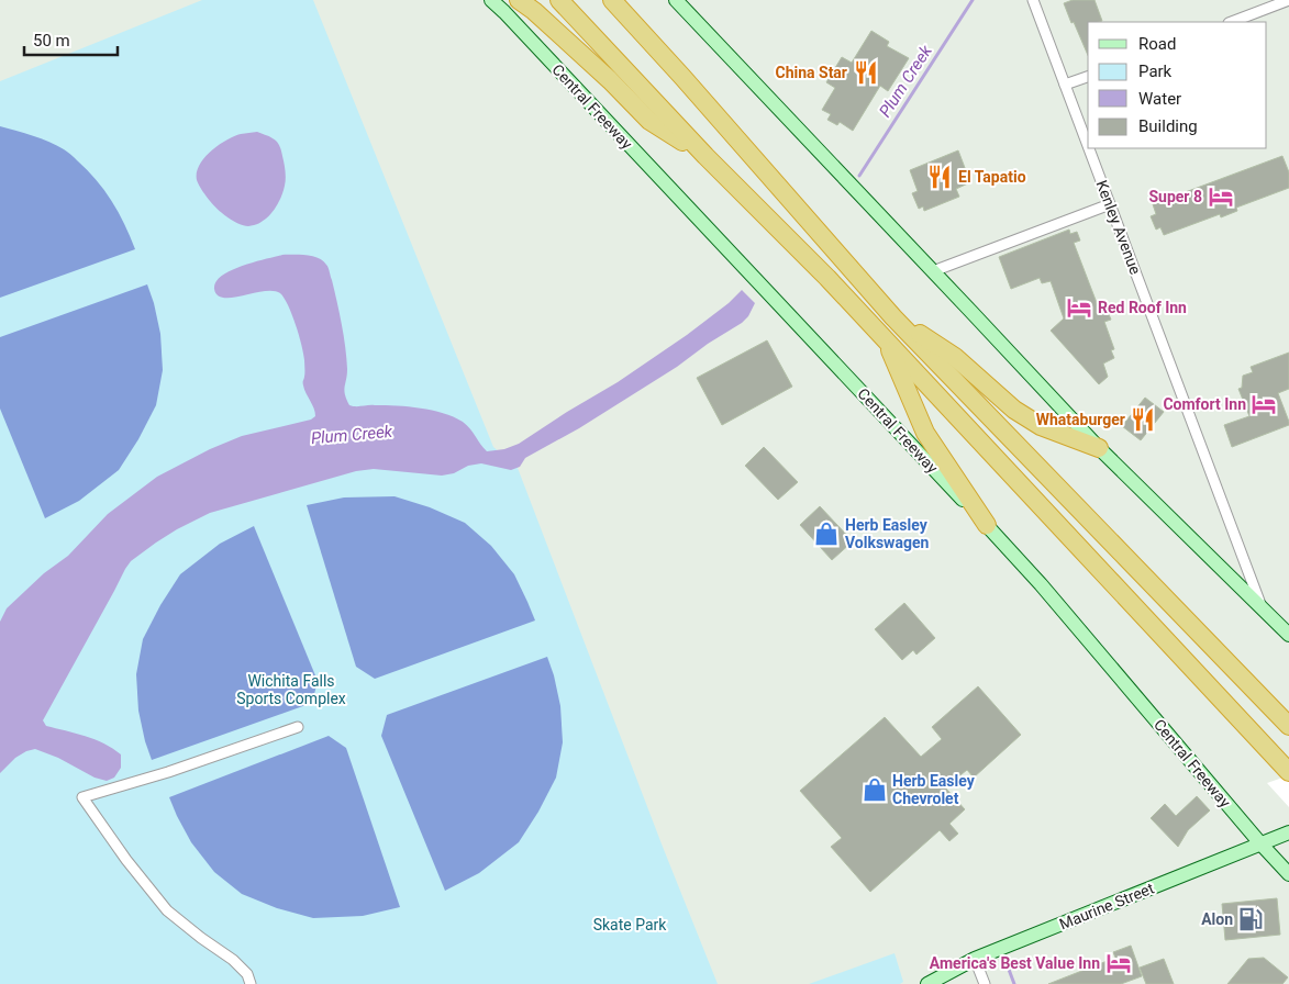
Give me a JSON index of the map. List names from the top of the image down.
{
  "streets": {
    "main road": ["Central Freeway", "Maurine Street"],
    "street": ["Kenley Avenue"]
  },
  "crossings": [
    ["Central Freeway", "Maurine Street"]
  ],
  "water": ["Plum Creek"],
  "parks": ["Wichita Falls Sports Complex", "Skate Park"],
  "places": {
    "restaurant": ["China Star", "El Tapatio", "Whataburger"],
    "hotel": [
      "Super 8",
      "Red Roof Inn",
      "Comfort Inn",
      "America's Best Value Inn"
    ],
    "shop": ["Herb Easley Volkswagen", "Herb Easley Chevrolet"],
    "fuel station": ["Alon"]
  },
  "legend": [
    "Road",
    "Park",
    "Water",
    "Building"
  ],
  "scale_bar": "50 m"
}
